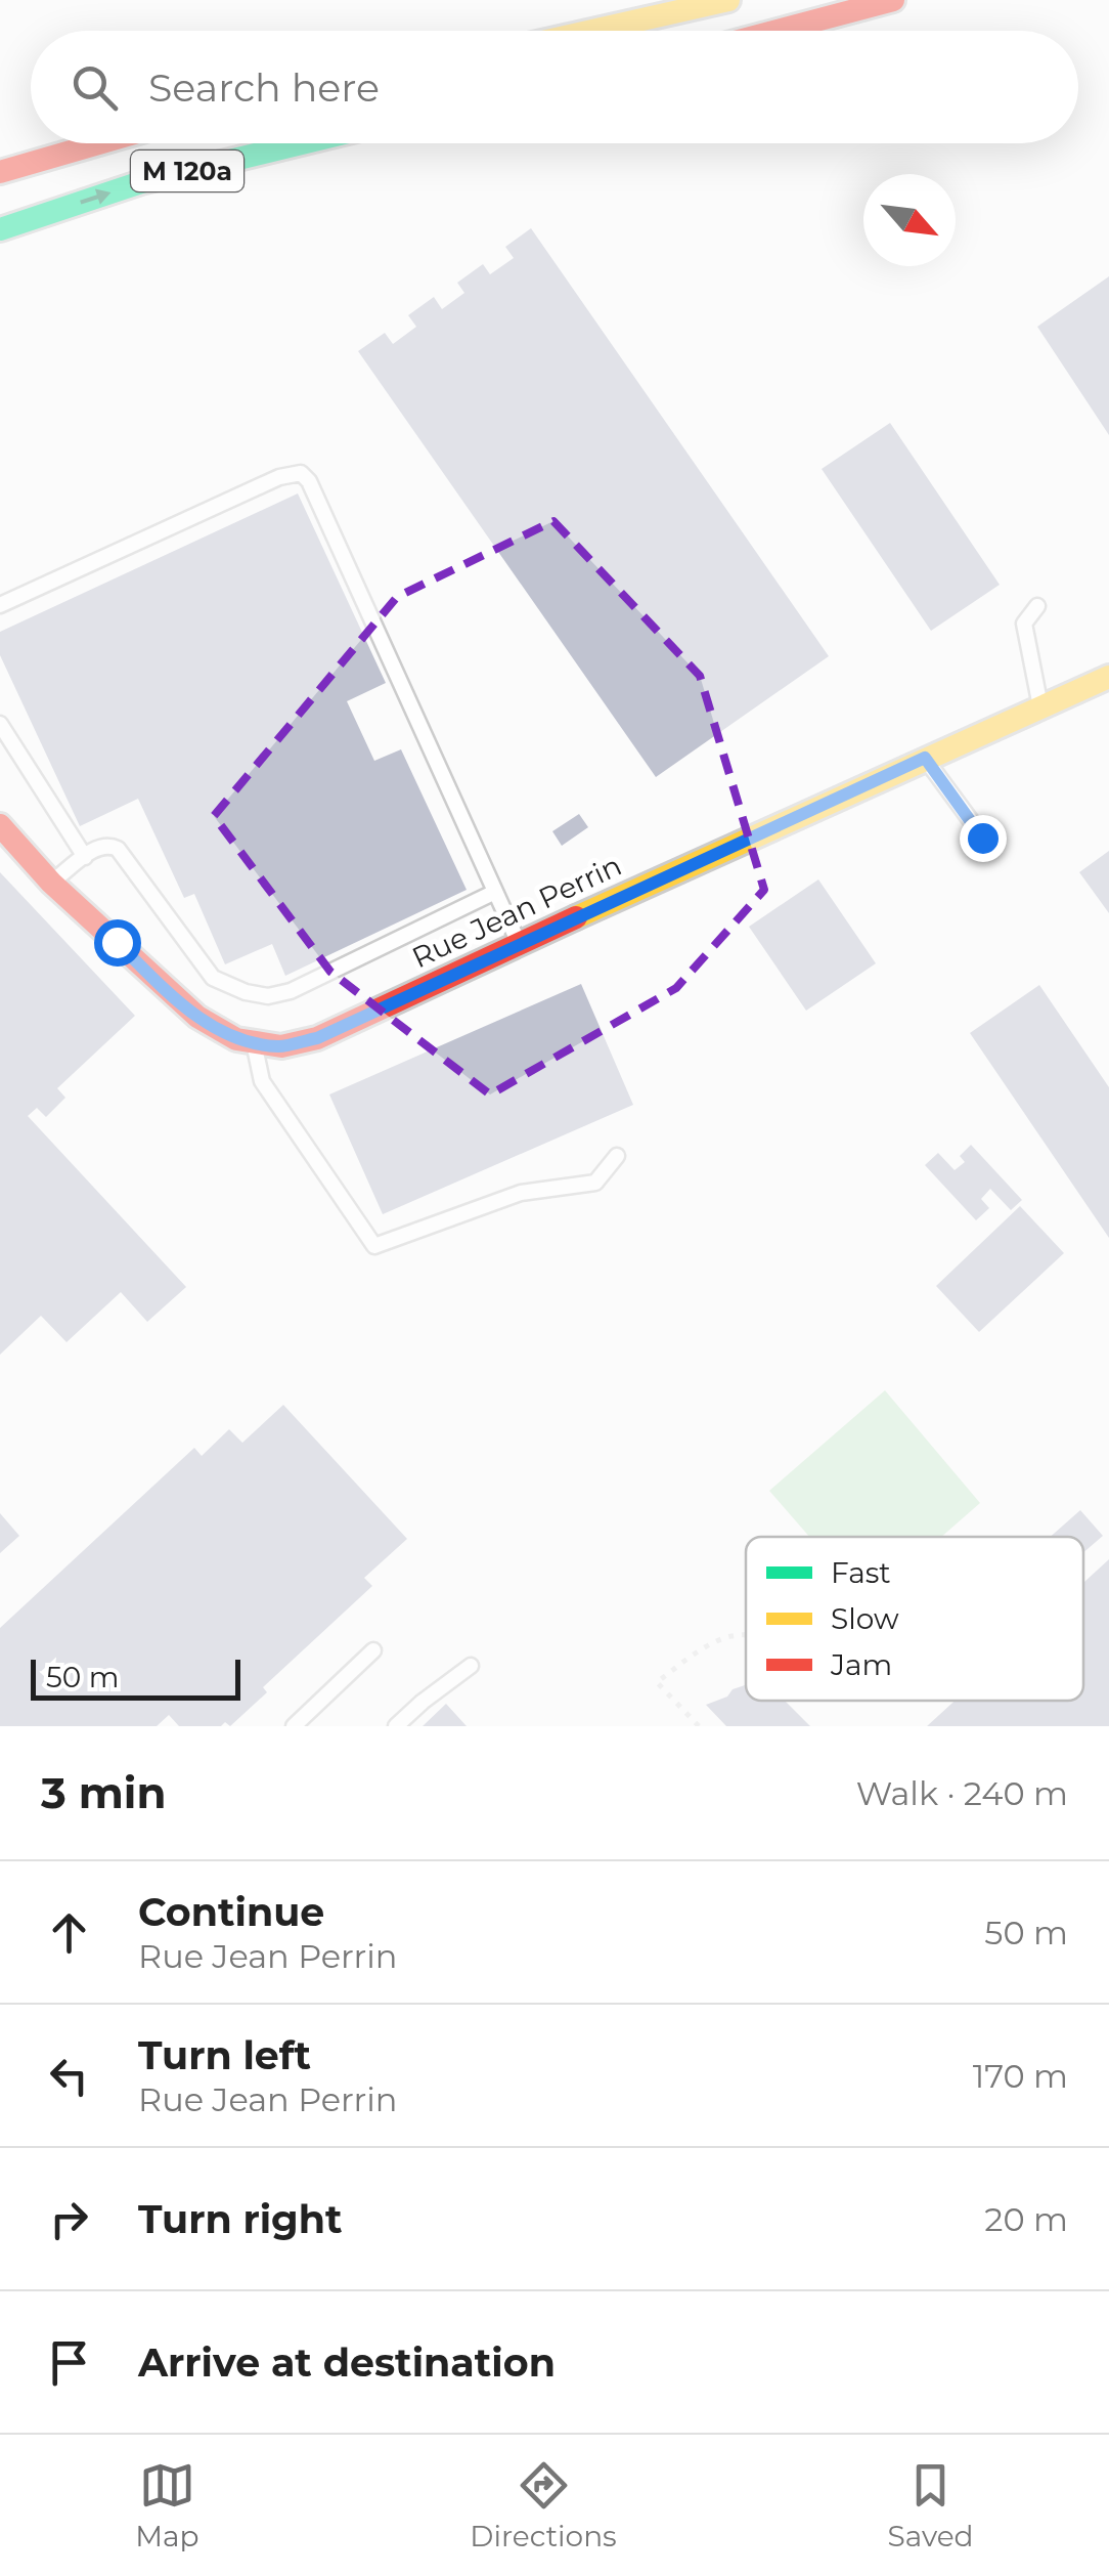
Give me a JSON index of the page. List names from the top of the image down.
{
  "streets": {
    "street": ["M 120a", "Rue Jean Perrin"]
  },
  "legend": ["Fast", "Slow", "Jam"],
  "scale_bar": "50 m",
  "north": "bottom right",
  "page": {
    "search": "Search here",
    "scale": "50 m",
    "heading": ["3 min", "Walk · 240 m"],
    "list": [
      ["Continue", "Rue Jean Perrin", "50 m"],
      ["Turn left", "Rue Jean Perrin", "170 m"],
      ["Turn right", "20 m"],
      "Arrive at destination"
    ],
    "nav": ["Map", "Directions", "Saved"]
  }
}
